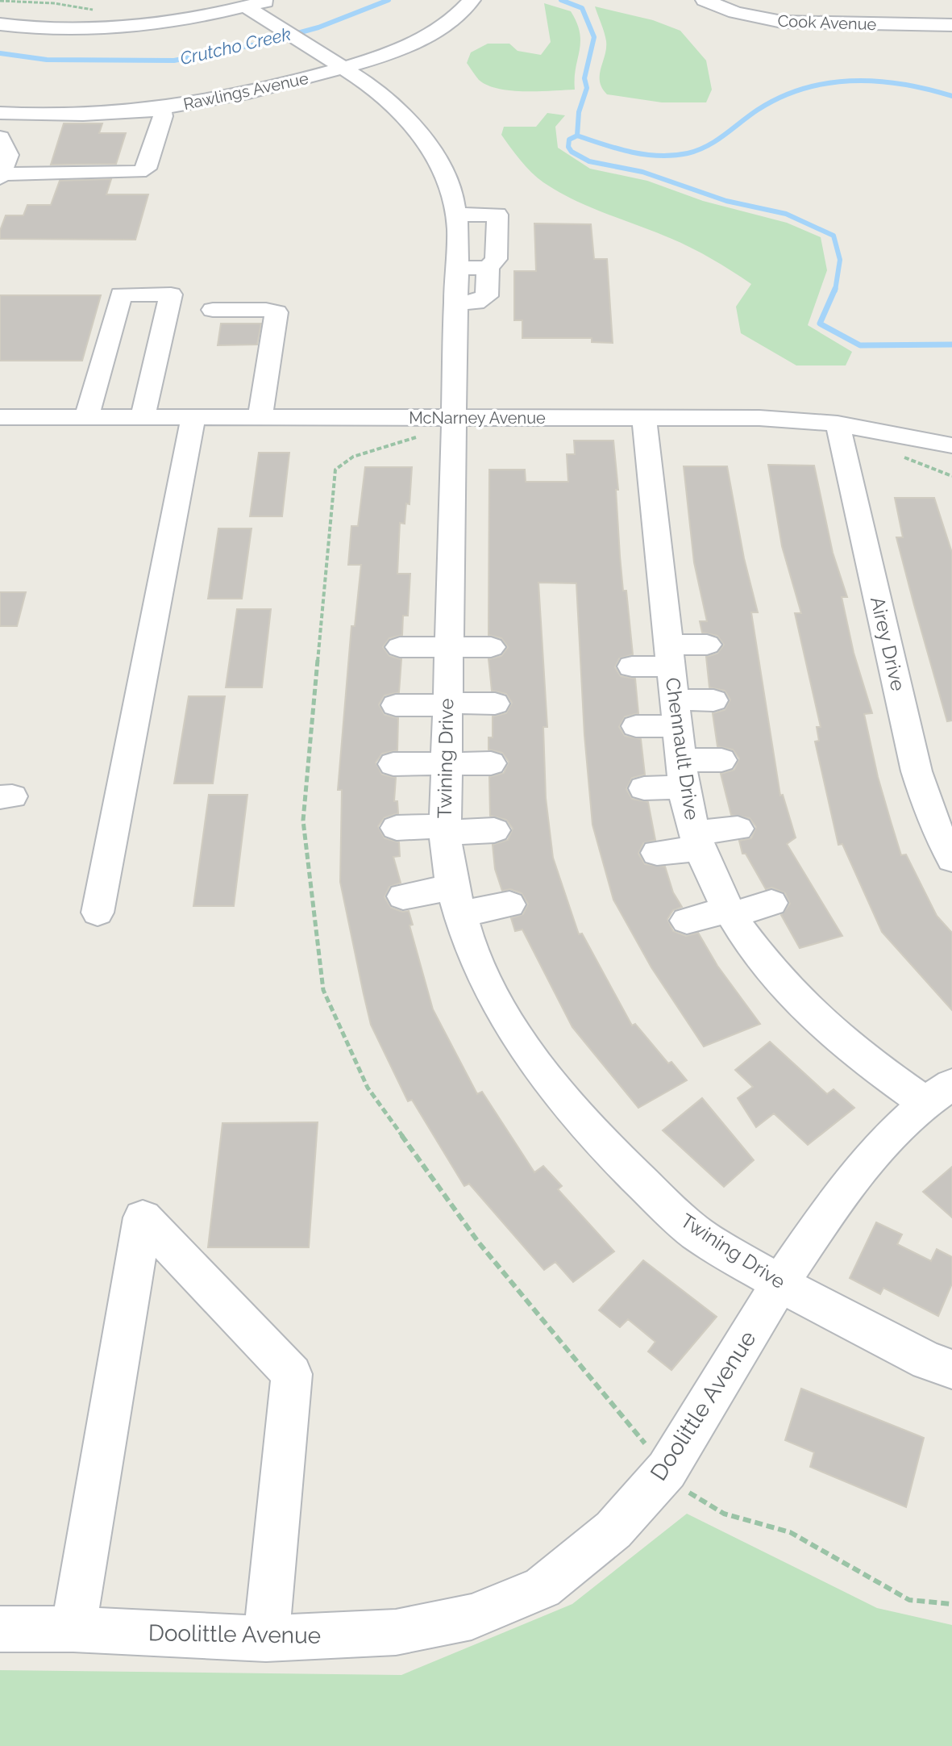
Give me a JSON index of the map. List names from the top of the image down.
{
  "streets": {
    "street": [
      "Cook Avenue",
      "Rawlings Avenue",
      "McNarney Avenue",
      "Airey Drive",
      "Chennault Drive",
      "Twining Drive",
      "Doolittle Avenue"
    ]
  },
  "crossings": [
    ["Rawlings Avenue", "Twining Drive"],
    ["McNarney Avenue", "Airey Drive"],
    ["McNarney Avenue", "Chennault Drive"],
    ["McNarney Avenue", "Twining Drive"],
    ["Chennault Drive", "Doolittle Avenue"],
    ["Twining Drive", "Doolittle Avenue"]
  ],
  "water": ["Crutcho Creek"]
}
